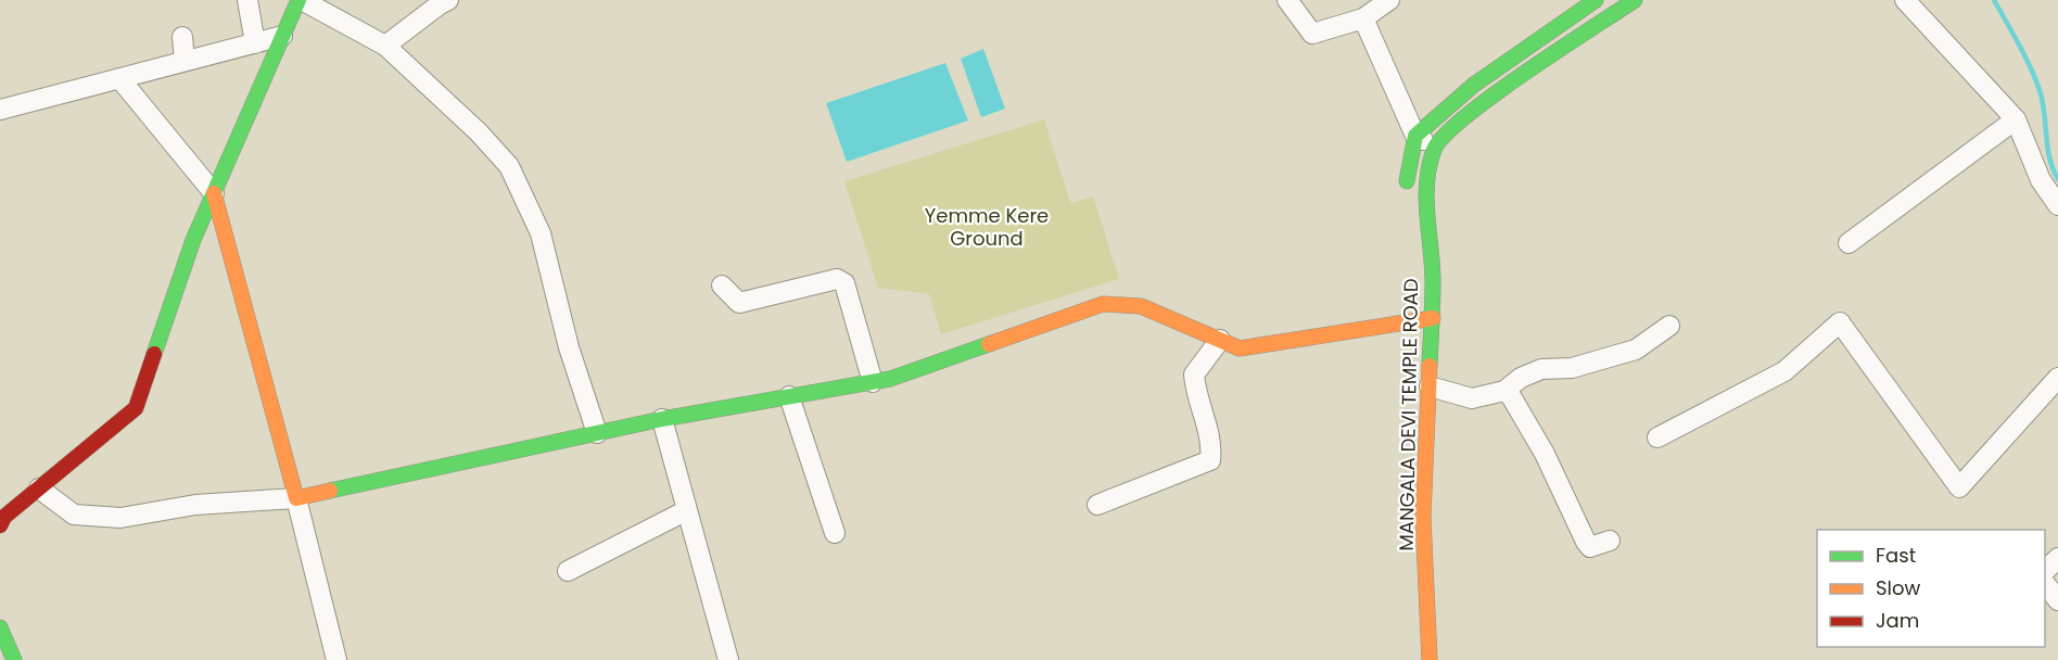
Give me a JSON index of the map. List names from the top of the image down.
{
  "streets": {
    "street": ["MANGALA DEVI TEMPLE ROAD"]
  },
  "parks": ["Yemme Kere Ground"],
  "legend": ["Fast", "Slow", "Jam"]
}
